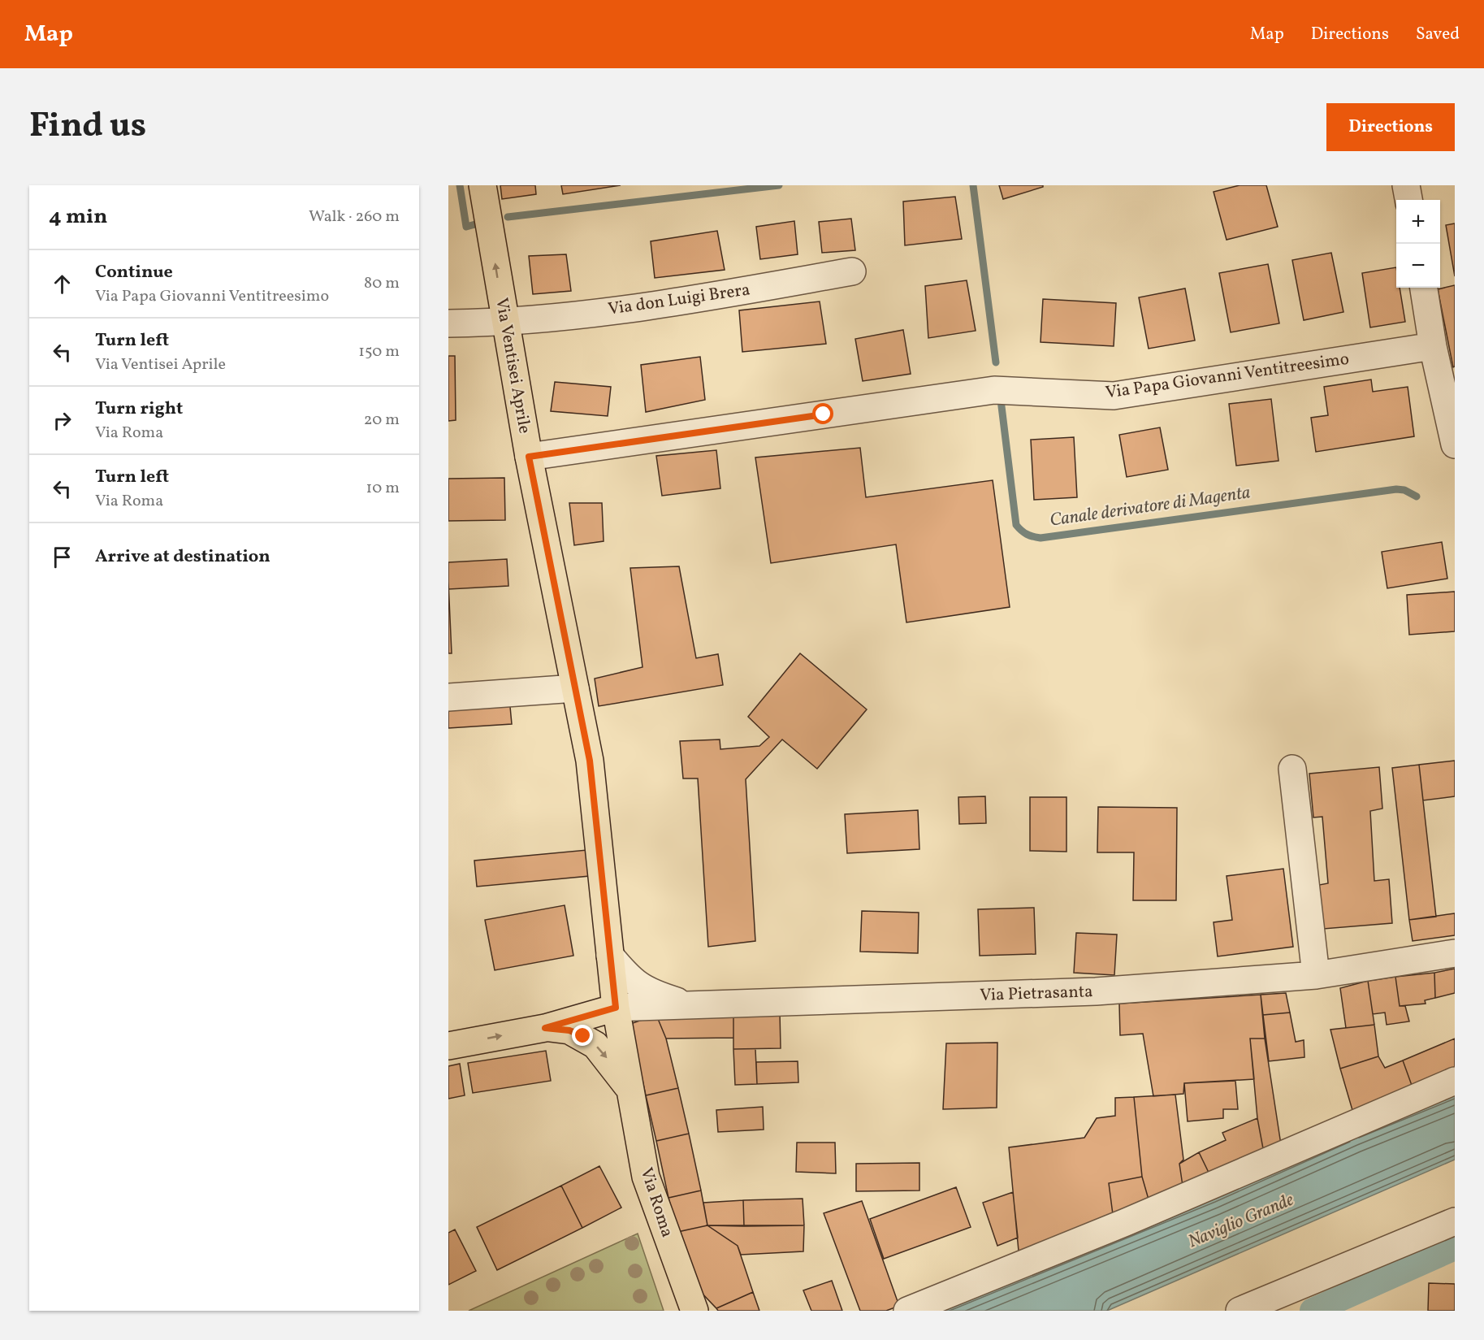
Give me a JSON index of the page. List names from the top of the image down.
{
  "streets": {
    "main road": ["Via Ventisei Aprile", "Via Roma"],
    "street": ["Via don Luigi Brera", "Via Papa Giovanni Ventitreesimo", "Via Pietrasanta"]
  },
  "crossings": [
    ["Via don Luigi Brera", "Via Ventisei Aprile"],
    ["Via Ventisei Aprile", "Via Papa Giovanni Ventitreesimo"],
    ["Via Ventisei Aprile", "Via Pietrasanta"],
    ["Via Ventisei Aprile", "Via Roma"],
    ["Via Pietrasanta", "Via Roma"]
  ],
  "water": ["Canale derivatore di Magenta", "Naviglio Grande"],
  "page": {
    "header": "Map",
    "nav": ["Map", "Directions", "Saved"],
    "title": "Find us",
    "buttons": "Directions",
    "heading": ["4 min", "Walk · 260 m"],
    "map_buttons": ["+", "−"],
    "list": [
      ["Continue", "Via Papa Giovanni Ventitreesimo", "80 m"],
      ["Turn left", "Via Ventisei Aprile", "150 m"],
      ["Turn right", "Via Roma", "20 m"],
      ["Turn left", "Via Roma", "10 m"],
      "Arrive at destination"
    ]
  }
}
